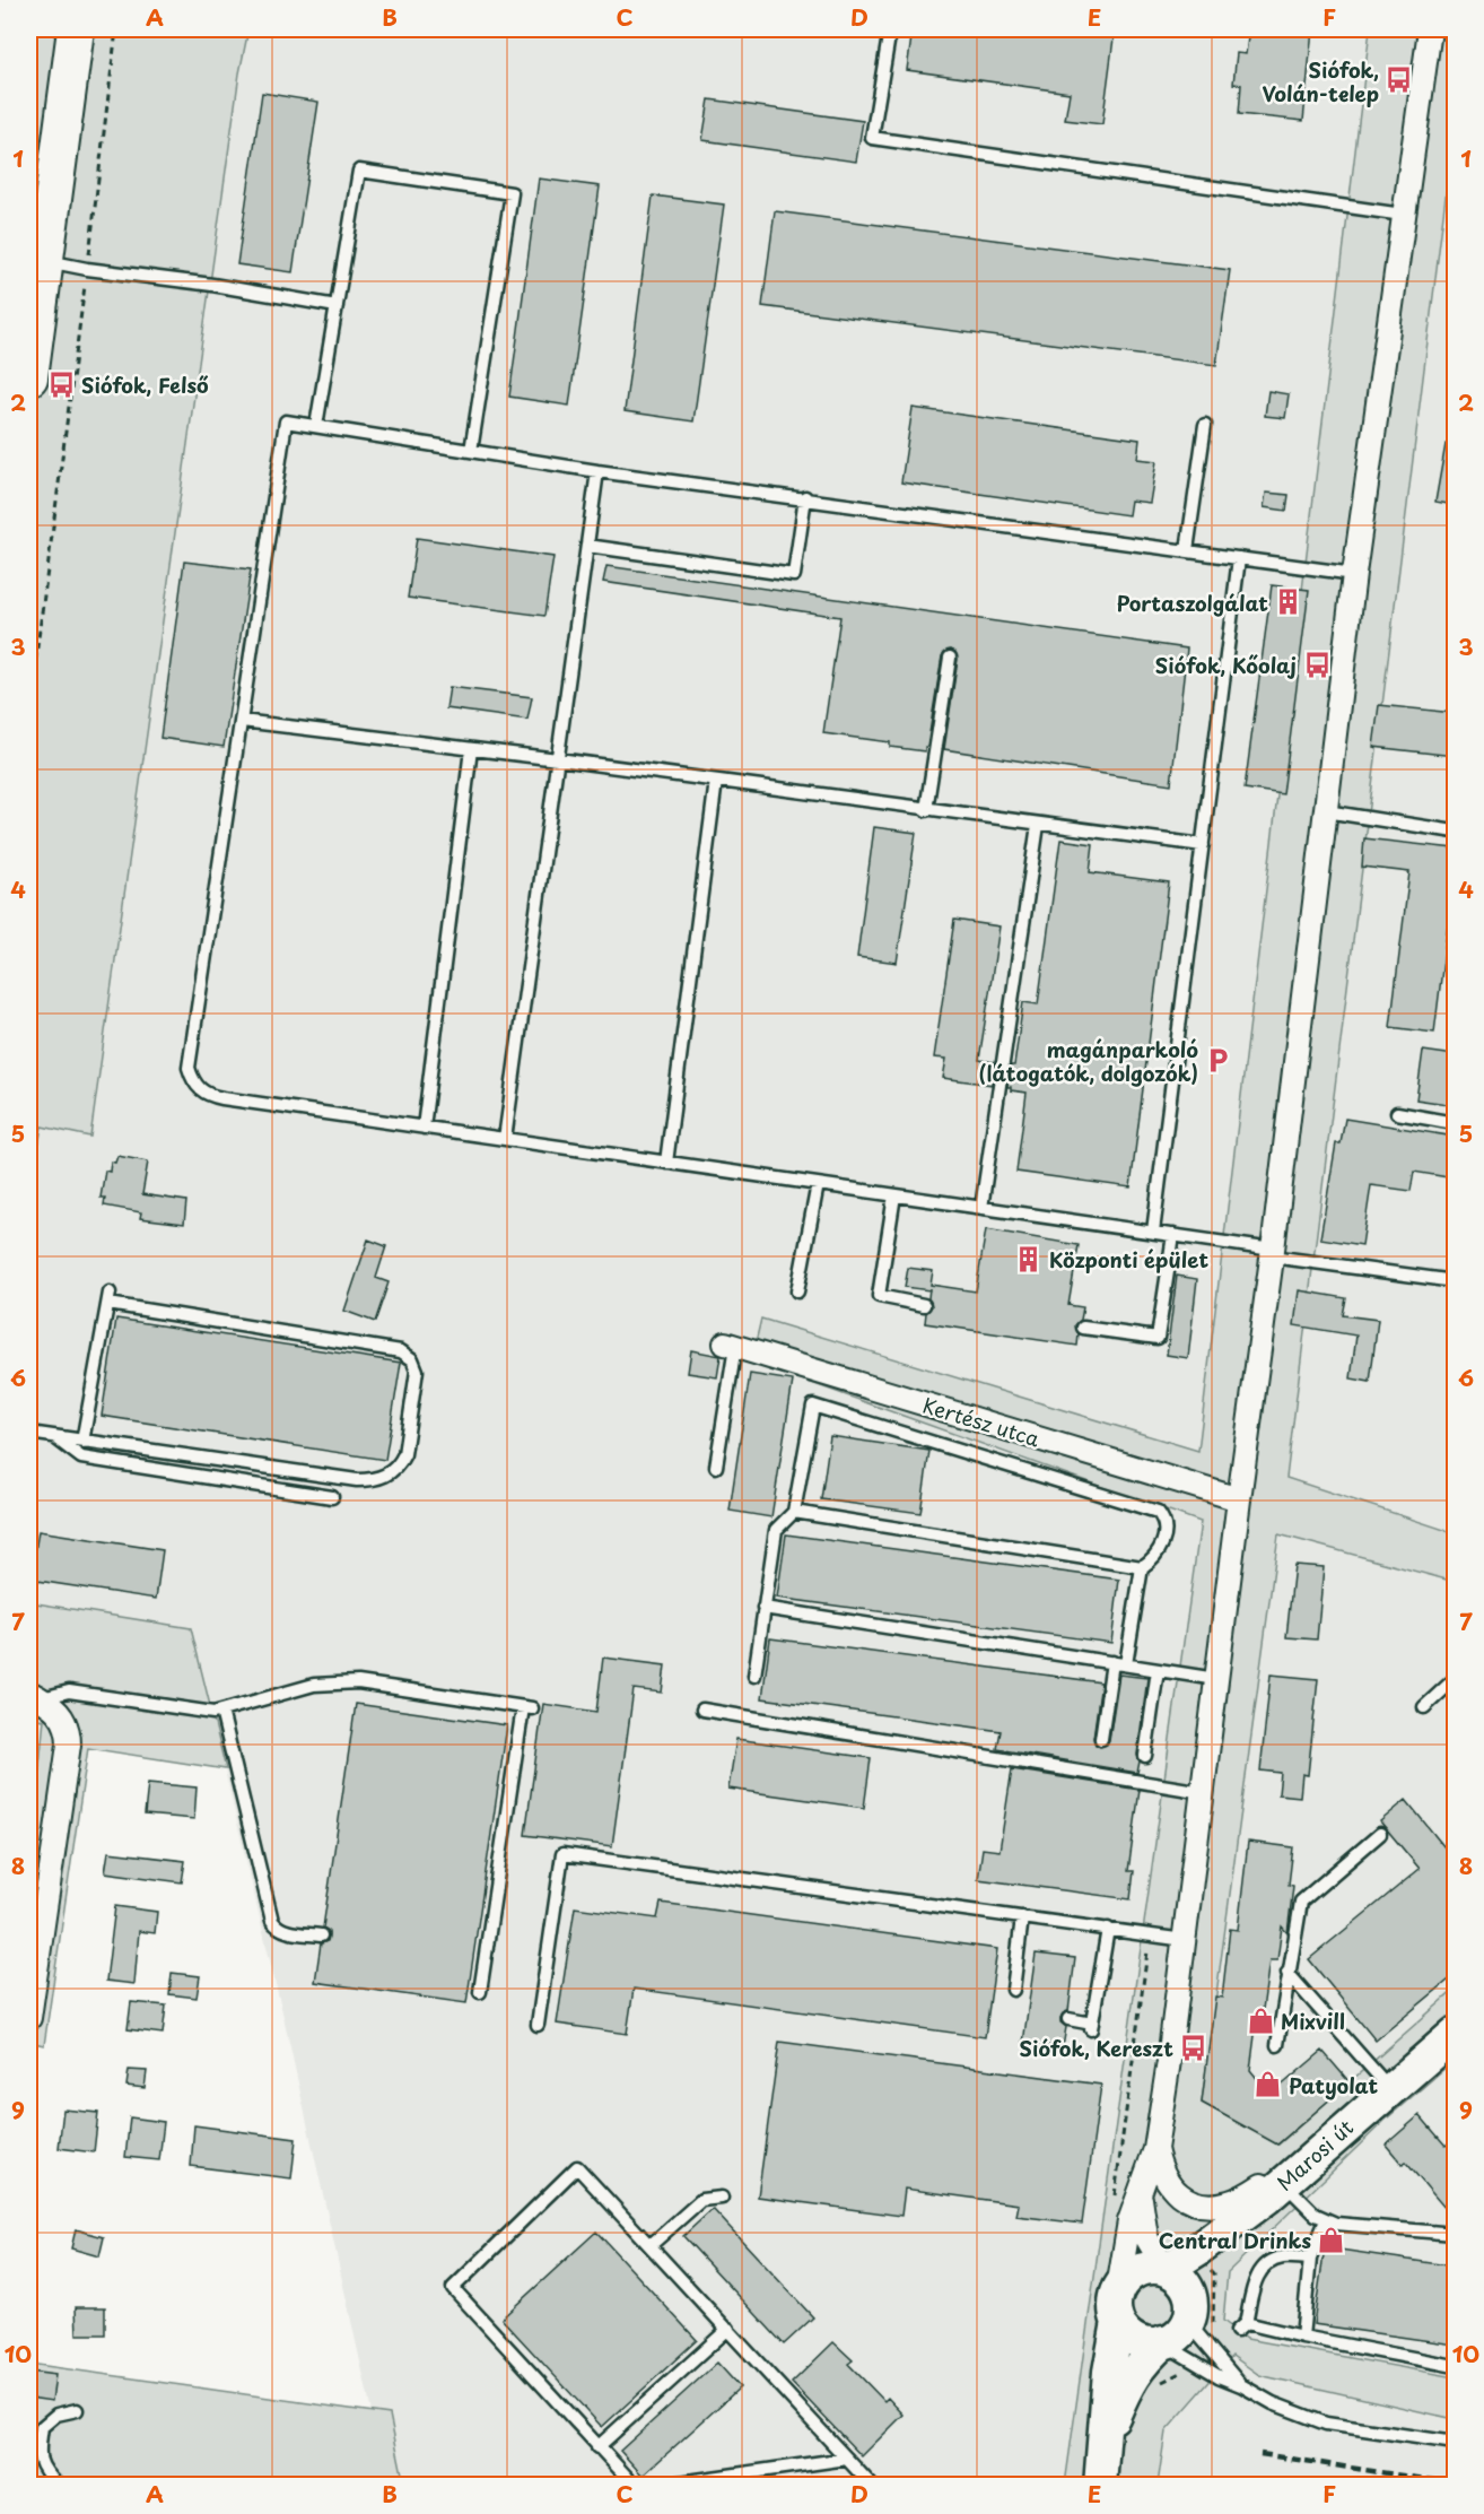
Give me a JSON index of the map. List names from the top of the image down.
{
  "streets": {
    "street": ["Kertész utca", "Marosi út"]
  },
  "places": {
    "bus stop": [
      "Siófok, Volán-telep",
      "Siófok, Felső",
      "Siófok, Kőolaj",
      "Siófok, Kereszt"
    ],
    "building": ["Portaszolgálat", "Központi épület"],
    "parking": ["magánparkoló (látogatók, dolgozók)"],
    "shop": ["Mixvill", "Patyolat", "Central Drinks"]
  },
  "grid": {
    "columns": [
      "A",
      "B",
      "C",
      "D",
      "E",
      "F"
    ],
    "rows": [
      "1",
      "2",
      "3",
      "4",
      "5",
      "6",
      "7",
      "8",
      "9",
      "10"
    ]
  }
}
